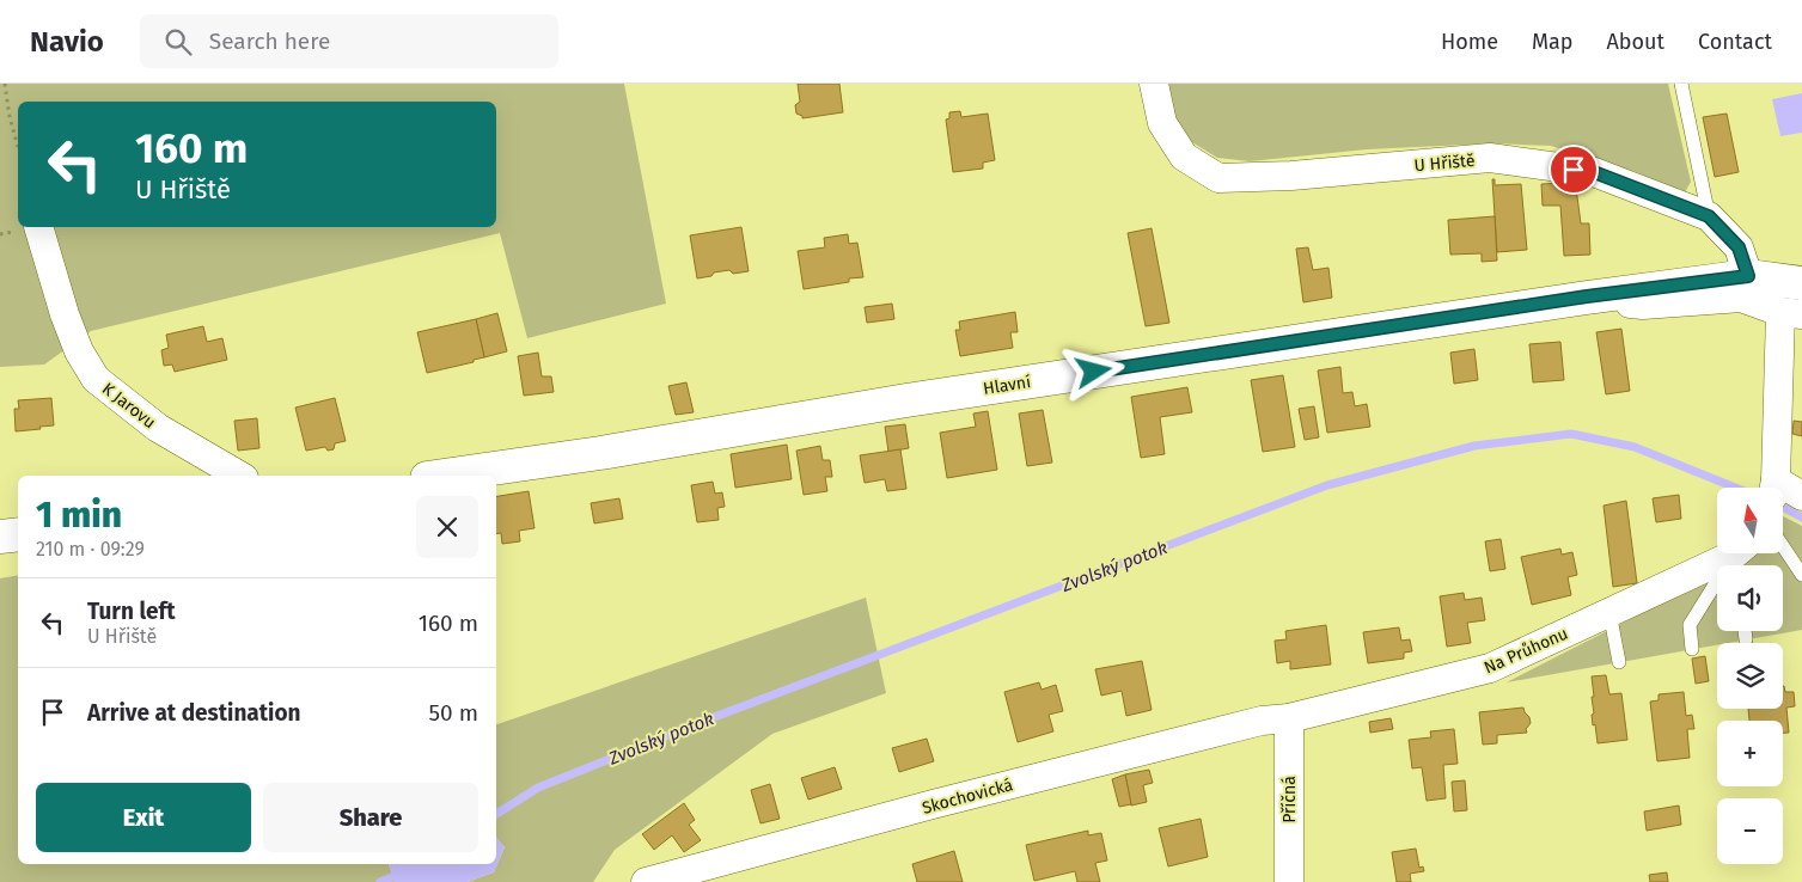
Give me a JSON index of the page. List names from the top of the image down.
{
  "streets": {
    "street": [
      "U Hřiště",
      "Hlavní",
      "K Jarovu",
      "Na Průhonu",
      "Skochovická",
      "Příčná"
    ]
  },
  "crossings": [
    ["U Hřiště", "Hlavní"],
    ["Na Průhonu", "Skochovická"],
    ["Na Průhonu", "Příčná"],
    ["Skochovická", "Příčná"]
  ],
  "water": ["Zvolský potok"],
  "north": "top",
  "page": {
    "header": "Navio",
    "search": "Search here",
    "nav": [
      "Home",
      "Map",
      "About",
      "Contact"
    ],
    "turn": ["160 m", "U Hřiště"],
    "heading": ["1 min", "210 m · 09:29"],
    "map_buttons": ["+", "−"],
    "list": [
      {
        "name": "Turn left",
        "note": "U Hřiště",
        "value": "160 m"
      },
      {
        "name": "Arrive at destination",
        "value": "50 m"
      }
    ],
    "buttons": ["Exit", "Share"]
  }
}
